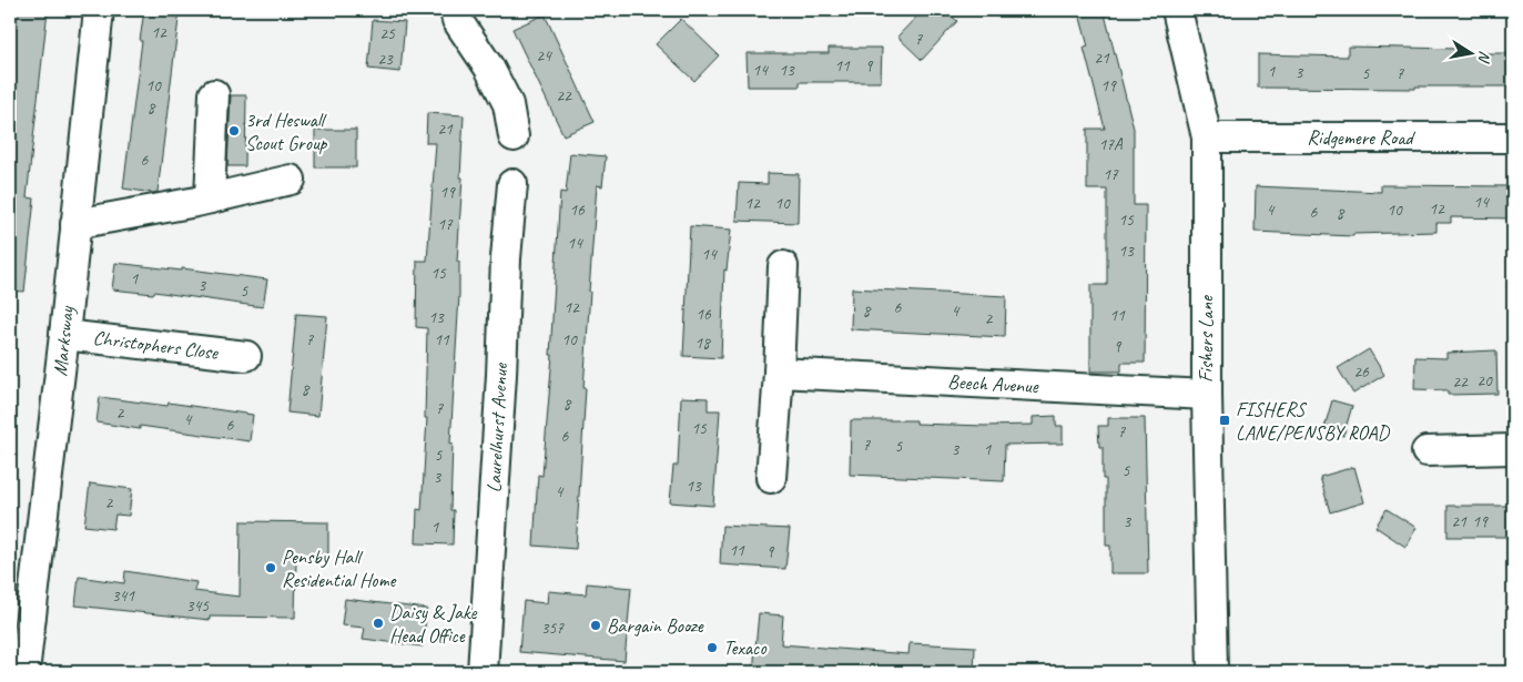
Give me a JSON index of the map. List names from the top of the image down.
{
  "streets": {
    "street": [
      "Ridgemere Road",
      "Fishers Lane",
      "Marksway",
      "Christophers Close",
      "Beech Avenue",
      "Laurelhurst Avenue"
    ]
  },
  "crossings": [
    ["Ridgemere Road", "Fishers Lane"],
    ["Fishers Lane", "Beech Avenue"],
    ["Marksway", "Christophers Close"]
  ],
  "places": {
    "other": [
      "3rd Heswall Scout Group",
      "Pensby Hall Residential Home",
      "Daisy & Jake Head Office",
      "Bargain Booze",
      "Texaco"
    ],
    "transit": ["FISHERS LANE/PENSBY ROAD"]
  },
  "house_numbers": [
    "12",
    "25",
    "7",
    "24",
    "21",
    "23",
    "11",
    "9",
    "14",
    "13",
    "1",
    "3",
    "5",
    "7",
    "10",
    "19",
    "22",
    "8",
    "21",
    "17A",
    "6",
    "17",
    "19",
    "14",
    "12",
    "10",
    "12",
    "16",
    "4",
    "10",
    "6",
    "8",
    "15",
    "17",
    "14",
    "13",
    "14",
    "15",
    "1",
    "3",
    "5",
    "12",
    "6",
    "8",
    "4",
    "16",
    "11",
    "13",
    "2",
    "7",
    "11",
    "10",
    "18",
    "9",
    "26",
    "20",
    "22",
    "8",
    "8",
    "7",
    "2",
    "4",
    "6",
    "15",
    "7",
    "6",
    "7",
    "5",
    "3",
    "1",
    "5",
    "5",
    "3",
    "13",
    "4",
    "2",
    "3",
    "21",
    "19",
    "1",
    "11",
    "9",
    "341",
    "345",
    "357"
  ],
  "north": "right"
}
